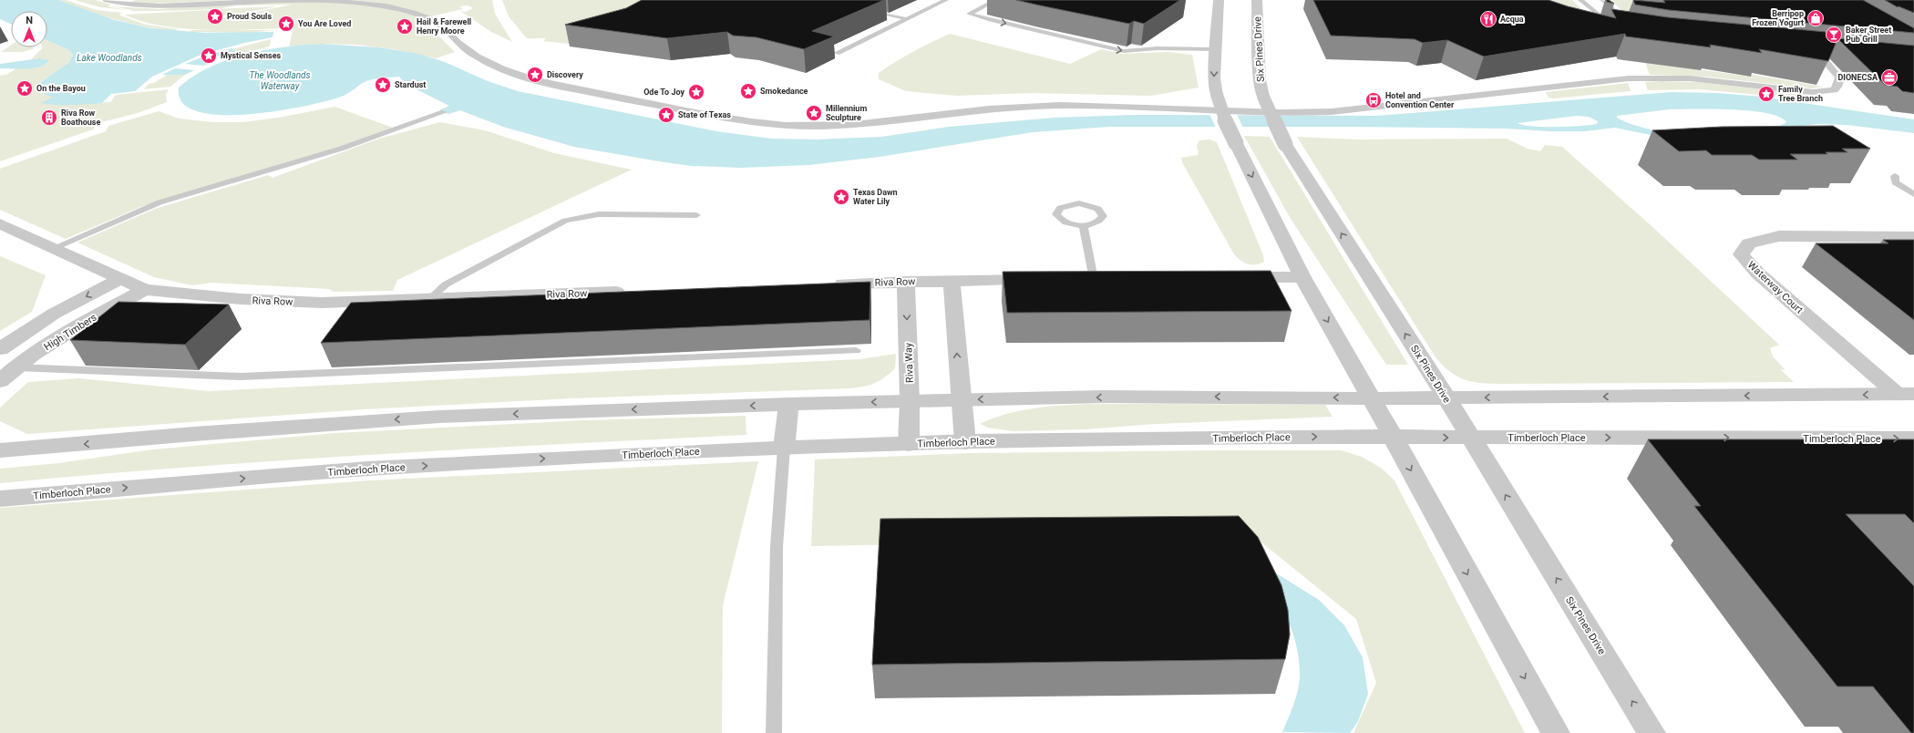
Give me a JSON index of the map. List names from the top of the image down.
{
  "streets": {
    "street": [
      "Six Pines Drive",
      "Riva Row",
      "Waterway Court",
      "High Timbers",
      "Riva Way",
      "Timberloch Place"
    ]
  },
  "crossings": [
    ["Six Pines Drive", "Timberloch Place"],
    ["Riva Row", "High Timbers"],
    ["Riva Row", "Riva Way"],
    ["Riva Way", "Timberloch Place"]
  ],
  "water": ["Lake Woodlands", "The Woodlands Waterway"],
  "places": {
    "place": [
      "Proud Souls",
      "You Are Loved",
      "Hail & Farewell Henry Moore",
      "Mystical Senses",
      "Discovery",
      "Stardust",
      "On the Bayou",
      "Smokedance",
      "Ode To Joy",
      "Family Tree Branch",
      "Millennium Sculpture",
      "State of Texas",
      "Texas Dawn Water Lily"
    ],
    "shop": ["Berripop Frozen Yogurt"],
    "restaurant": ["Acqua"],
    "bar": ["Baker Street Pub Grill"],
    "office": ["DIONECSA"],
    "bus stop": ["Hotel and Convention Center"],
    "building": ["Riva Row Boathouse"]
  },
  "north": "top"
}
